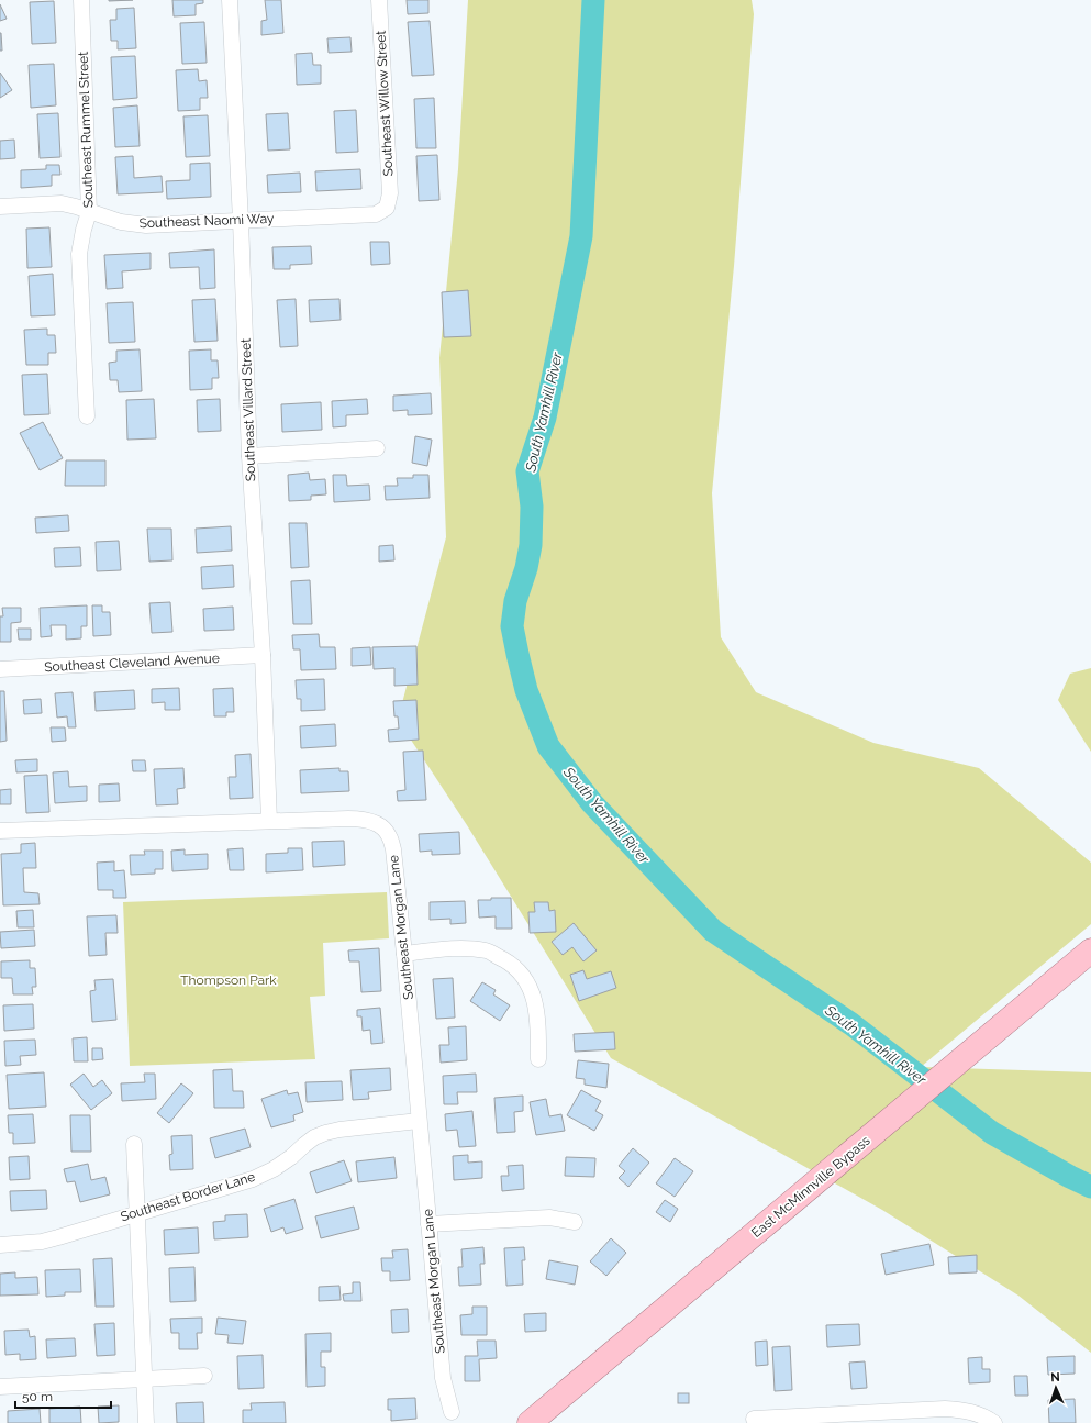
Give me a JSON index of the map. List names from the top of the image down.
{
  "streets": {
    "highway": ["East McMinnville Bypass"],
    "street": [
      "Southeast Willow Street",
      "Southeast Rummel Street",
      "Southeast Naomi Way",
      "Southeast Villard Street",
      "Southeast Cleveland Avenue",
      "Southeast Morgan Lane",
      "Southeast Border Lane"
    ]
  },
  "crossings": [
    ["Southeast Willow Street", "Southeast Naomi Way"],
    ["Southeast Rummel Street", "Southeast Naomi Way"],
    ["Southeast Naomi Way", "Southeast Villard Street"],
    ["Southeast Villard Street", "Southeast Cleveland Avenue"],
    ["Southeast Villard Street", "Southeast Morgan Lane"],
    ["Southeast Morgan Lane", "Southeast Border Lane"]
  ],
  "water": ["South Yamhill River"],
  "parks": ["Thompson Park"],
  "scale_bar": "50 m",
  "north": "top"
}
